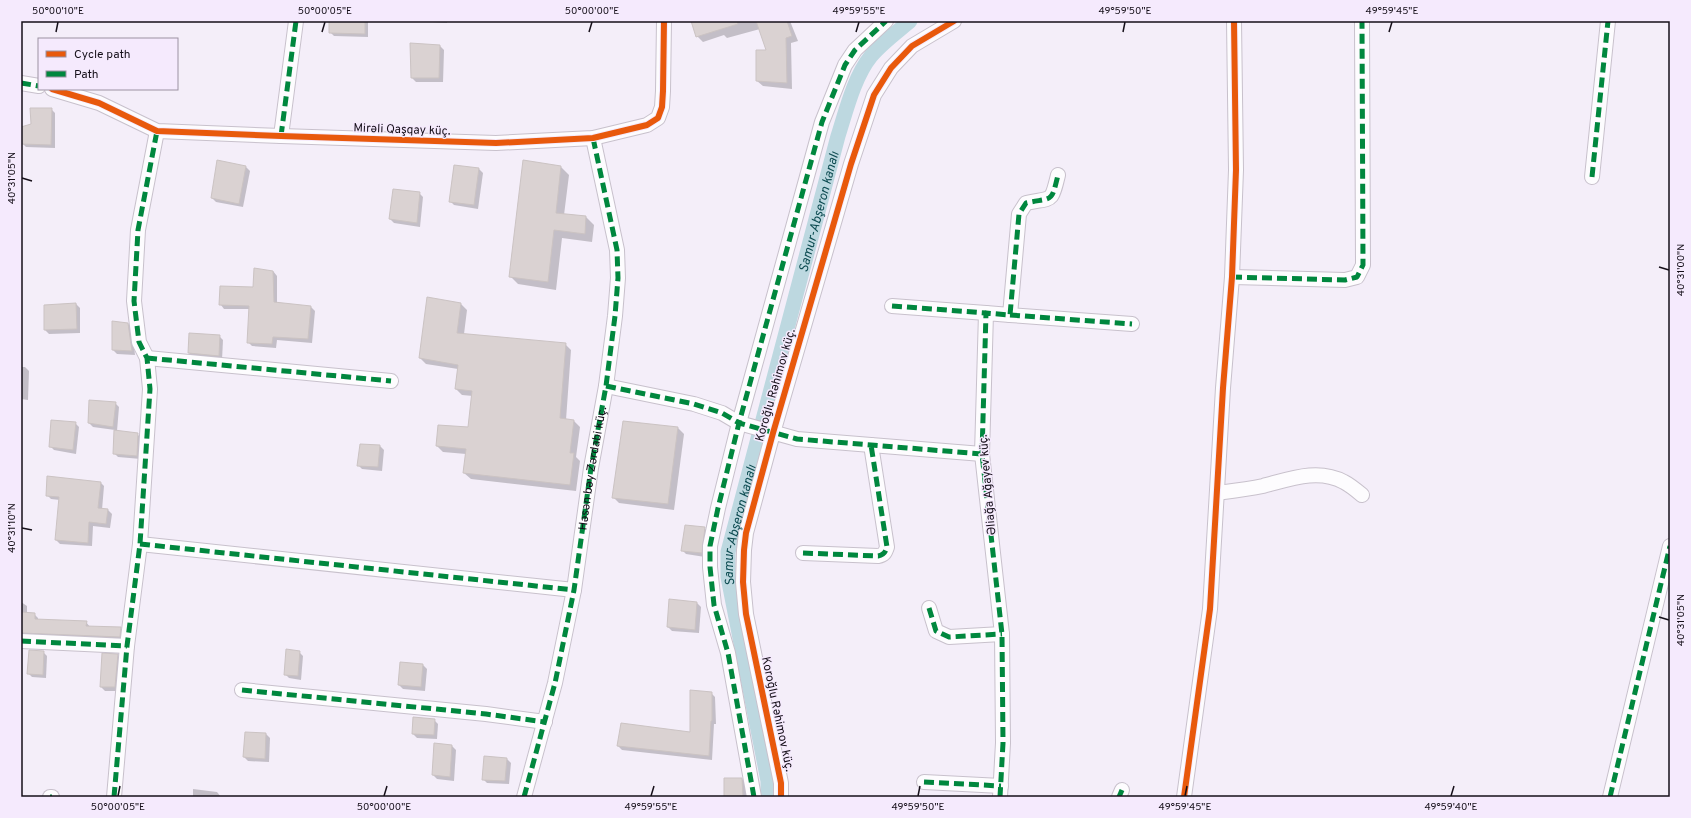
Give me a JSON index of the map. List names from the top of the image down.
{
  "streets": {
    "street": [
      "Mirəli Qaşqay küç.",
      "Koroğlu Rəhimov küç.",
      "Həsən bəy Zərdabi küç.",
      "Əliağa Ağayev küç."
    ]
  },
  "crossings": [
    ["Mirəli Qaşqay küç.", "Həsən bəy Zərdabi küç."]
  ],
  "water": ["Samur-Abşeron kanalı"],
  "legend": ["Cycle path", "Path"],
  "coordinates": [
    "50°00'10\"E",
    "50°00'05\"E",
    "50°00'00\"E",
    "49°59'55\"E",
    "49°59'50\"E",
    "49°59'45\"E",
    "40°31'05\"N",
    "40°31'00\"N",
    "40°31'10\"N",
    "49°59'40\"E"
  ]
}
